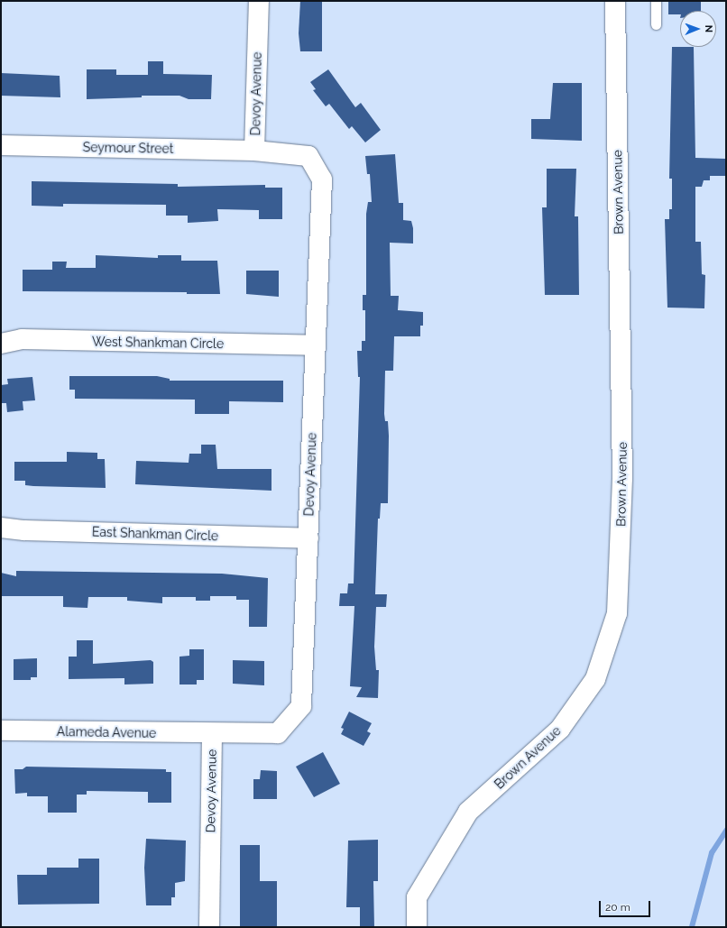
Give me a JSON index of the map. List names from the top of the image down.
{
  "streets": {
    "street": [
      "Devoy Avenue",
      "Seymour Street",
      "Brown Avenue",
      "West Shankman Circle",
      "East Shankman Circle",
      "Alameda Avenue"
    ]
  },
  "crossings": [
    ["Devoy Avenue", "Seymour Street"],
    ["Devoy Avenue", "West Shankman Circle"],
    ["Devoy Avenue", "East Shankman Circle"],
    ["Devoy Avenue", "Alameda Avenue"]
  ],
  "scale_bar": "20 m",
  "north": "right"
}
